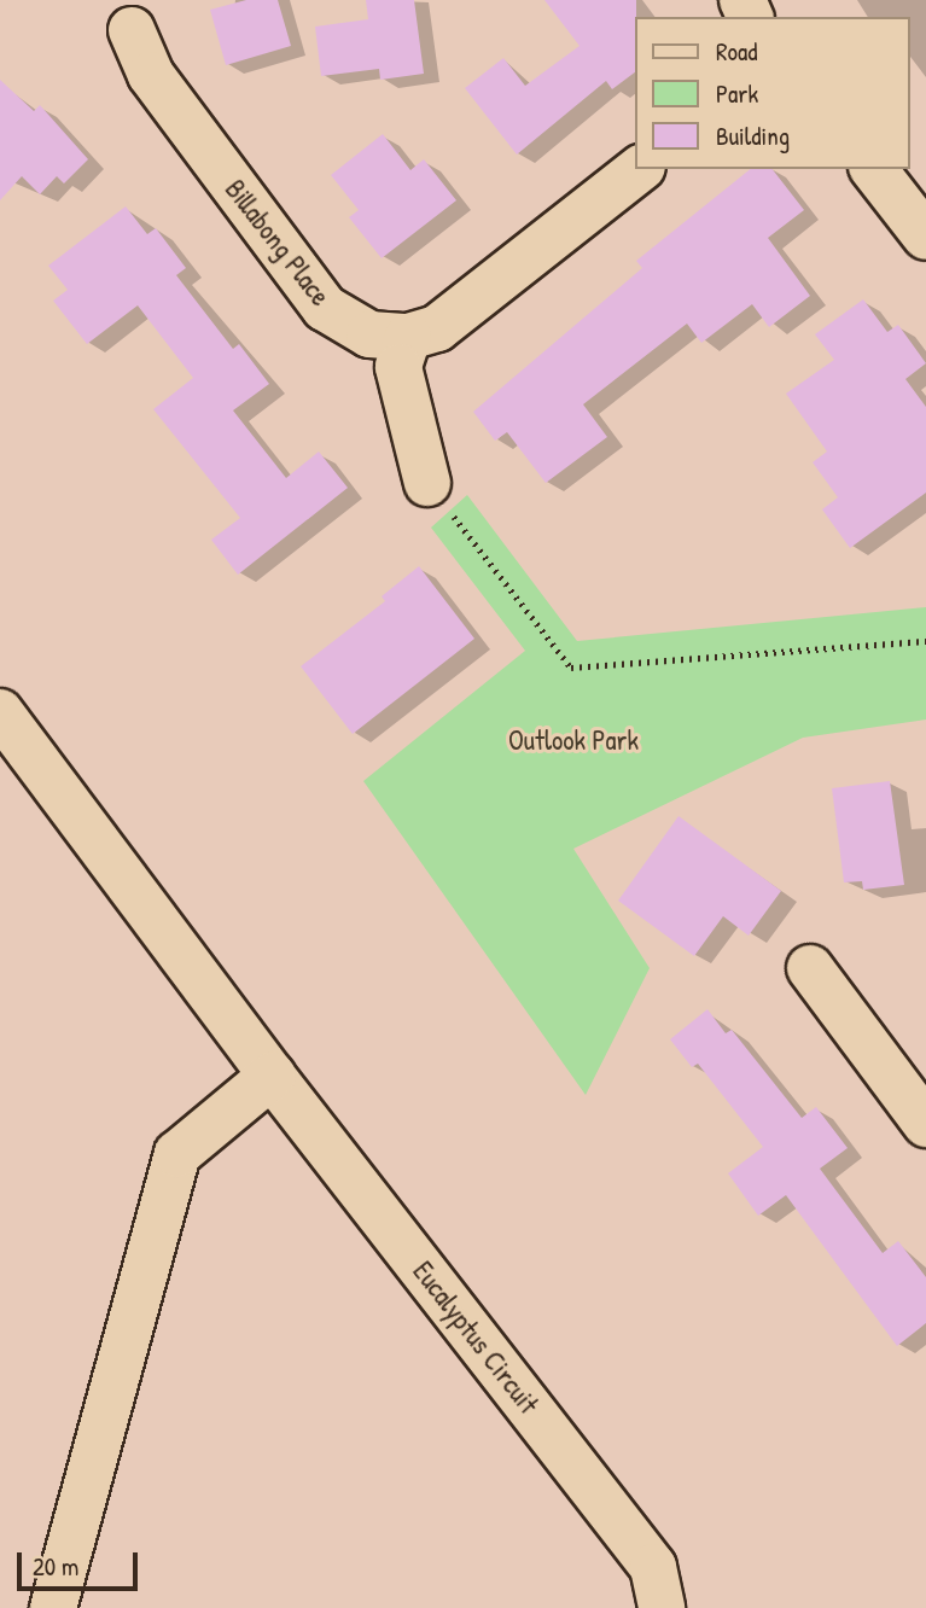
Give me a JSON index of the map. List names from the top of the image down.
{
  "streets": {
    "street": ["Billabong Place", "Eucalyptus Circuit"]
  },
  "parks": ["Outlook Park"],
  "legend": ["Road", "Park", "Building"],
  "scale_bar": "20 m"
}
